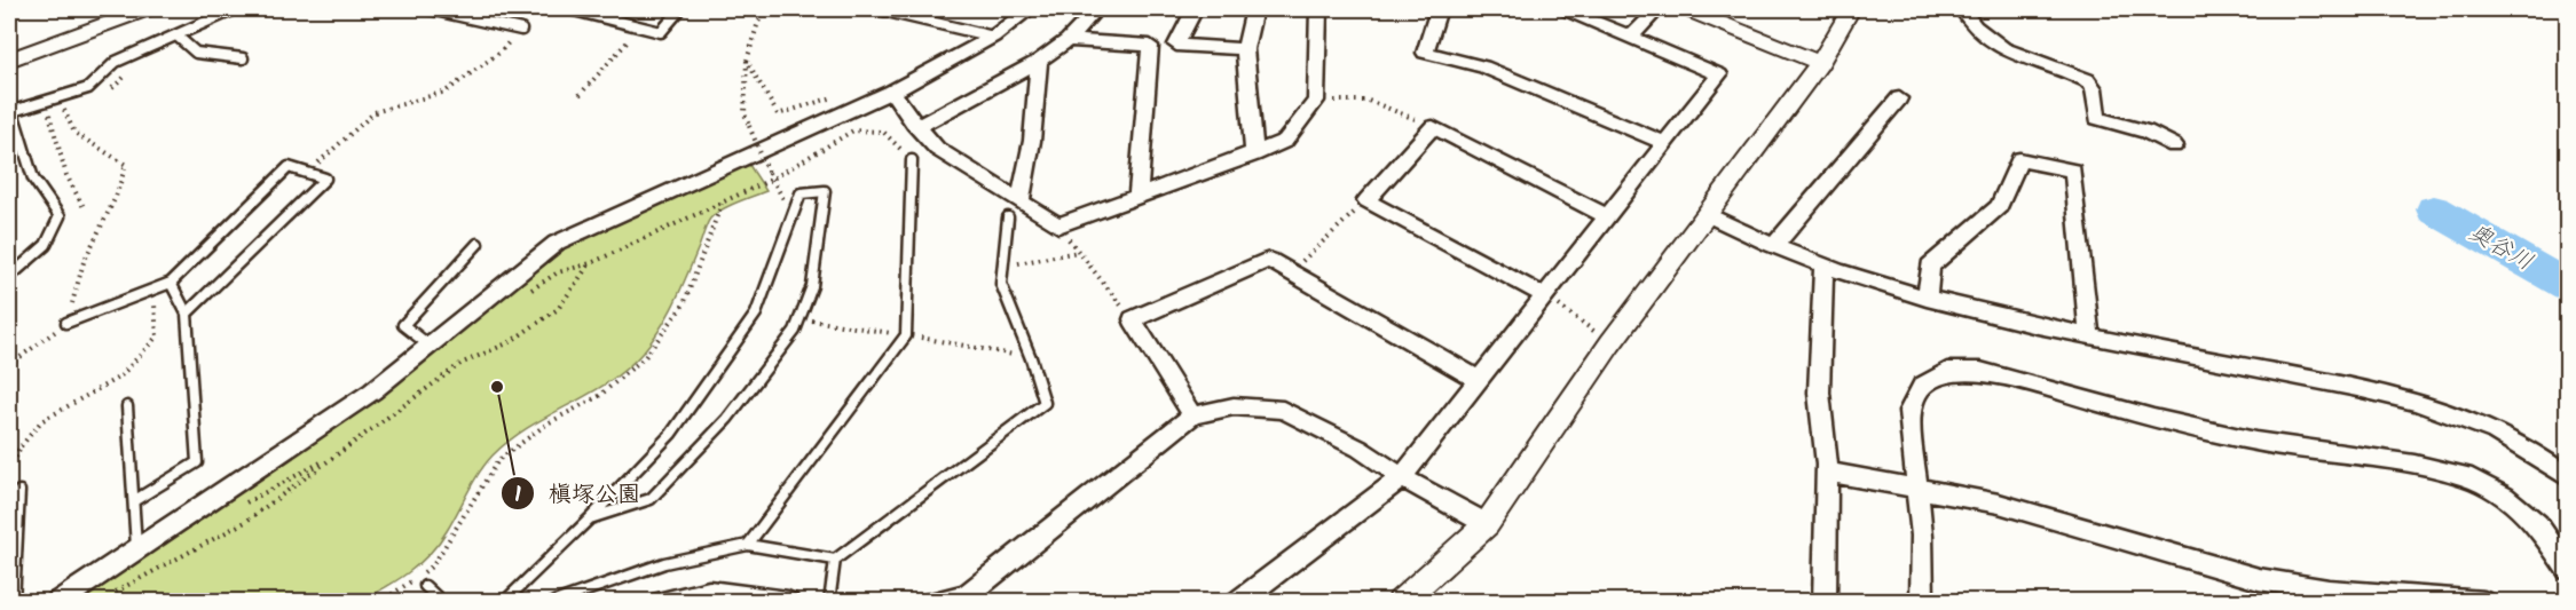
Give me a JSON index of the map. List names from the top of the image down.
{
  "water": ["奥谷川"],
  "places": ["槇塚公園"]
}
